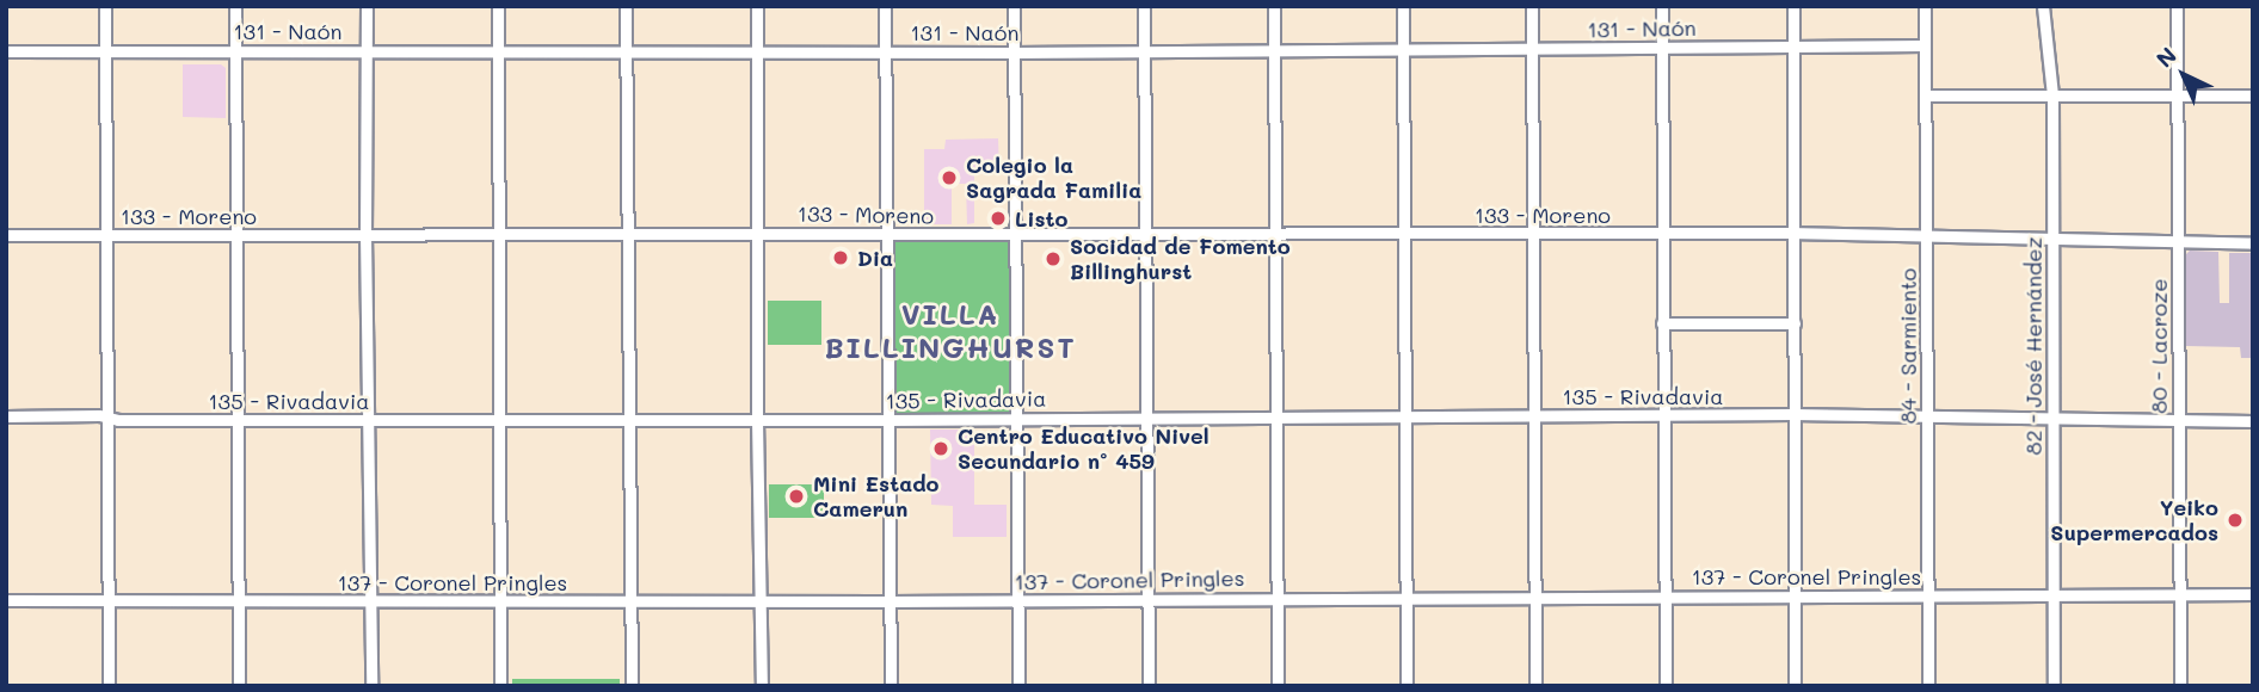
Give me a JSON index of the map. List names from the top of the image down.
{
  "streets": {
    "street": [
      "131 - Naón",
      "133 - Moreno",
      "84 - Sarmiento",
      "82 - José Hernández",
      "80 - Lacroze",
      "135 - Rivadavia",
      "137 - Coronel Pringles"
    ]
  },
  "crossings": [
    ["131 - Naón", "84 - Sarmiento"],
    ["133 - Moreno", "84 - Sarmiento"],
    ["133 - Moreno", "82 - José Hernández"],
    ["133 - Moreno", "80 - Lacroze"],
    ["84 - Sarmiento", "135 - Rivadavia"],
    ["84 - Sarmiento", "137 - Coronel Pringles"],
    ["82 - José Hernández", "135 - Rivadavia"],
    ["82 - José Hernández", "137 - Coronel Pringles"],
    ["80 - Lacroze", "135 - Rivadavia"],
    ["80 - Lacroze", "137 - Coronel Pringles"]
  ],
  "districts": ["VILLA BILLINGHURST"],
  "places": [
    "Colegio la Sagrada Familia",
    "Listo",
    "Dia",
    "Socidad de Fomento Billinghurst",
    "Centro Educativo Nivel Secundario nº 459",
    "Mini Estado Camerun",
    "Yeiko Supermercados"
  ],
  "north": "top left"
}
